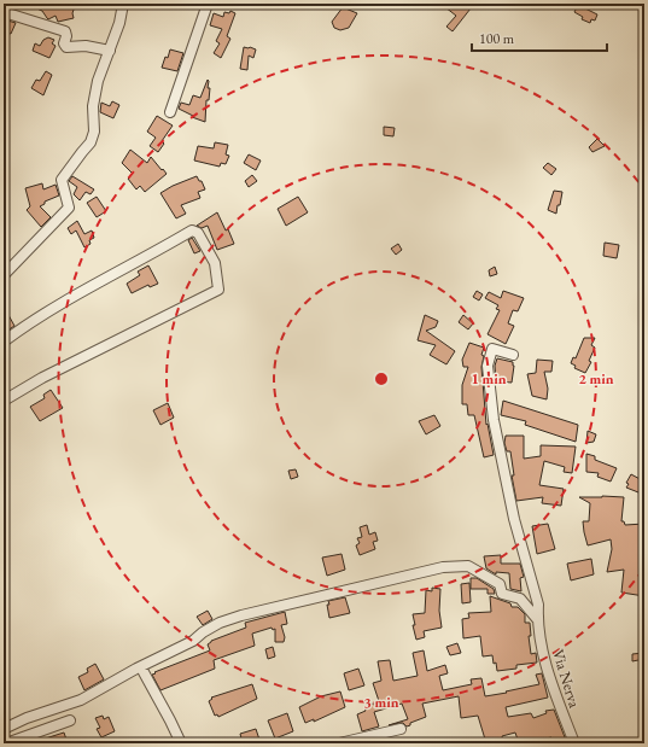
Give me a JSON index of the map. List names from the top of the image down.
{
  "streets": {
    "street": ["Via Nerva"]
  },
  "scale_bar": "100 m",
  "rings": ["1 min", "2 min", "3 min"]
}
